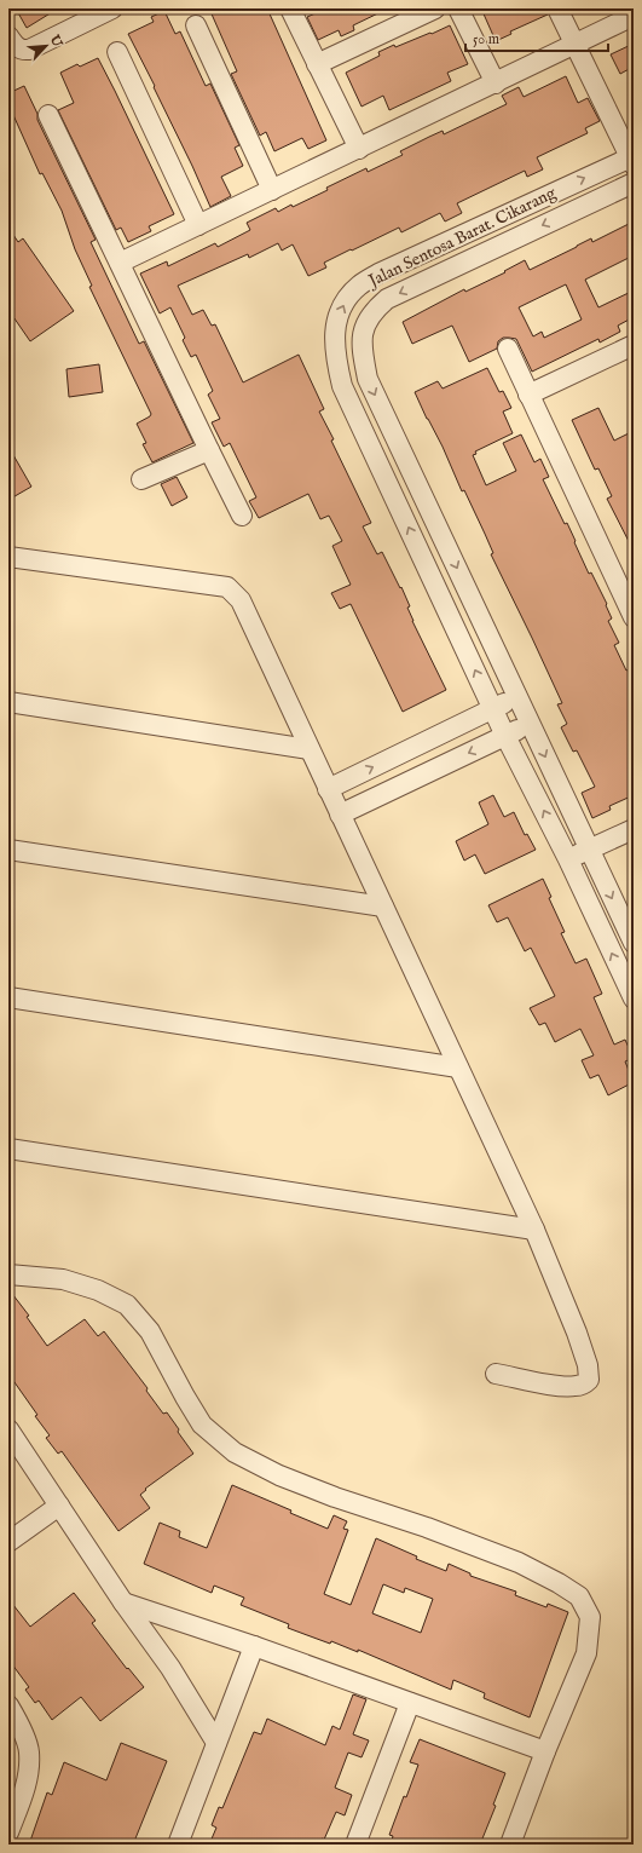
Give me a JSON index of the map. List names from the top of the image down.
{
  "streets": {
    "street": ["Jalan Sentosa Barat. Cikarang"]
  },
  "scale_bar": "50 m",
  "north": "top right"
}
